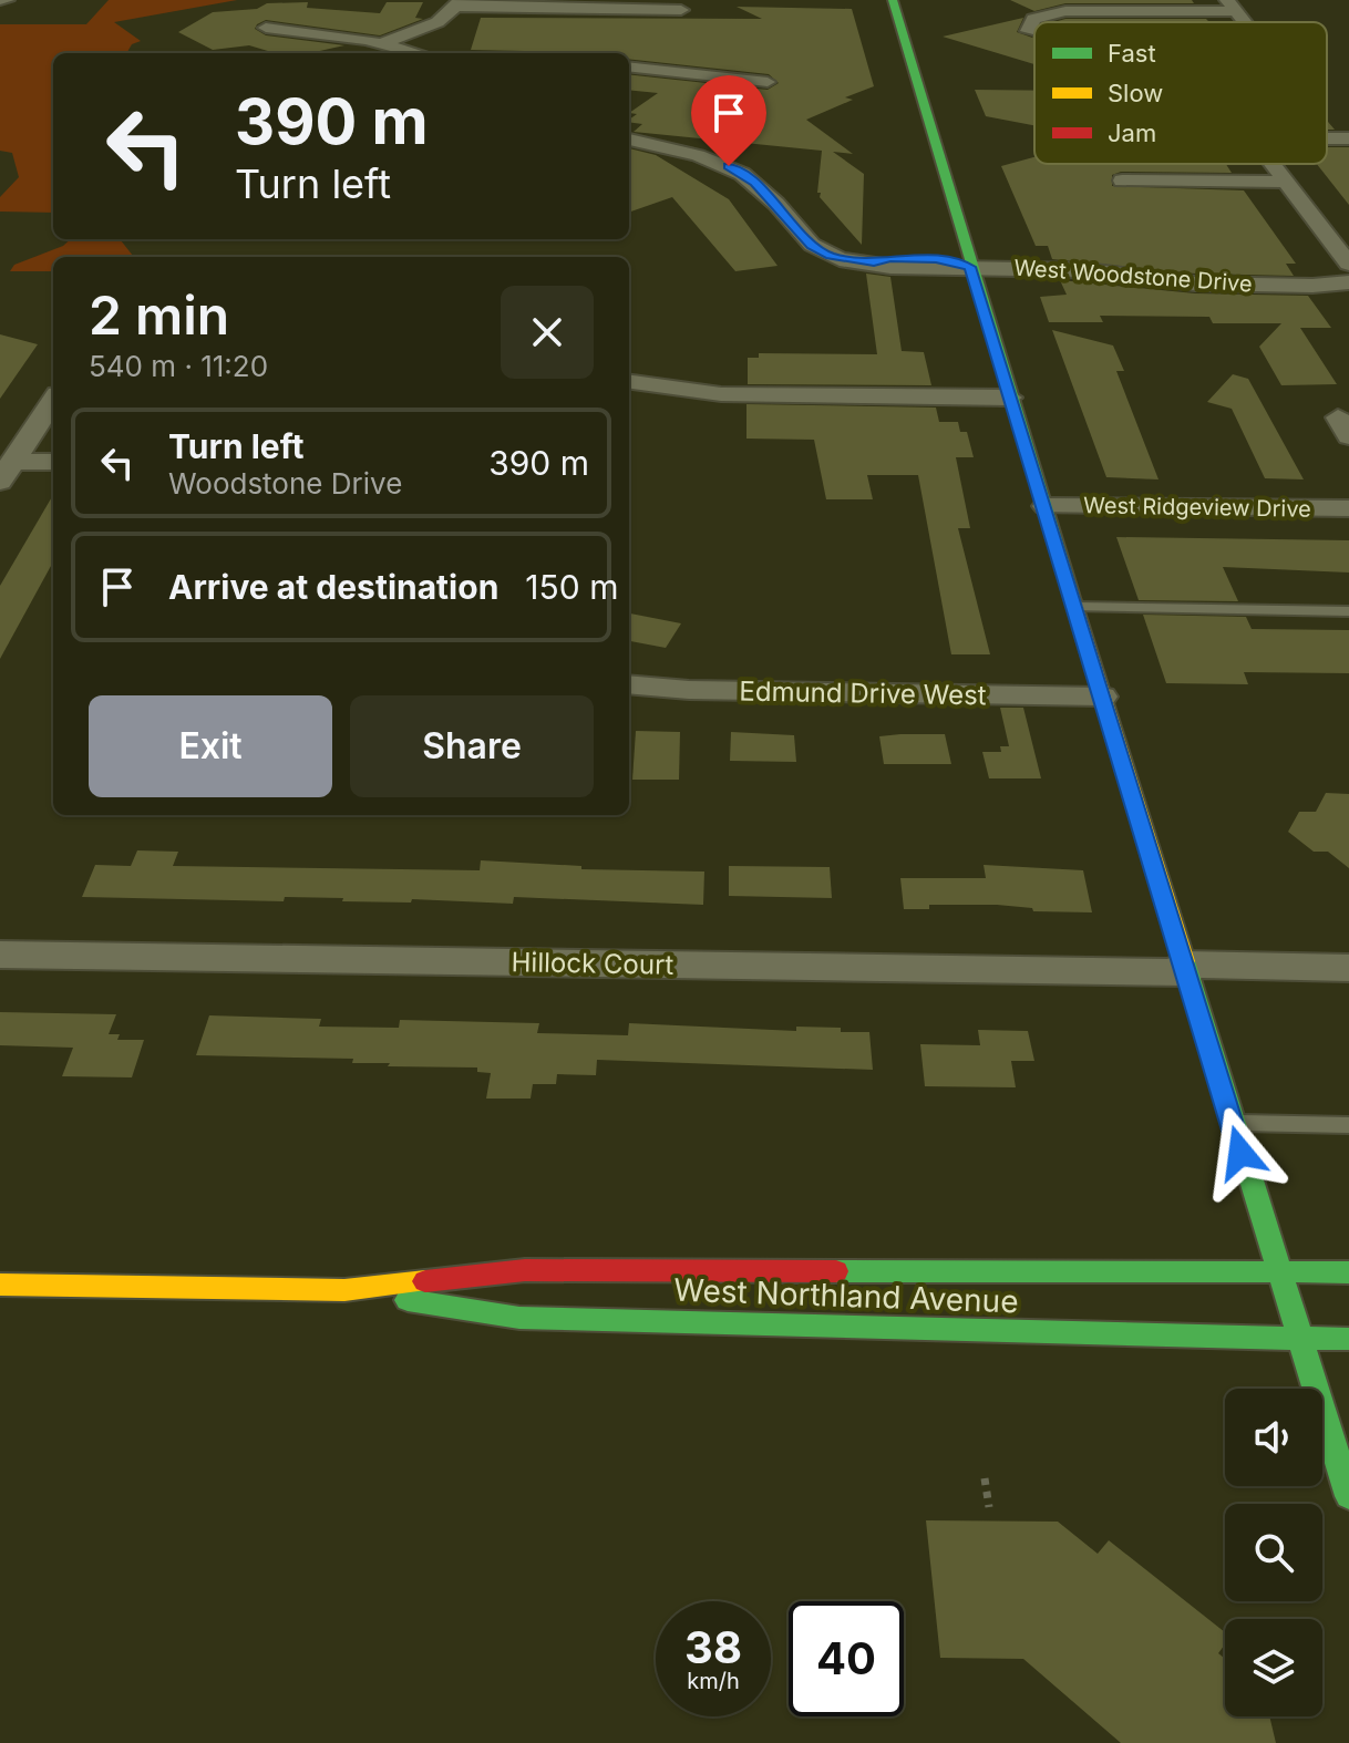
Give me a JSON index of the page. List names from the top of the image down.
{
  "streets": {
    "street": [
      "West Woodstone Drive",
      "West Ridgeview Drive",
      "Edmund Drive West",
      "Hillock Court",
      "West Northland Avenue"
    ]
  },
  "legend": ["Fast", "Slow", "Jam"],
  "page": {
    "turn": ["390 m", "Turn left"],
    "heading": ["2 min", "540 m · 11:20"],
    "list": [
      {
        "name": "Turn left",
        "note": "Woodstone Drive",
        "value": "390 m"
      },
      {
        "name": "Arrive at destination",
        "value": "150 m"
      }
    ],
    "buttons": ["Exit", "Share"],
    "speed": "38 km/h",
    "limit": "40"
  }
}
